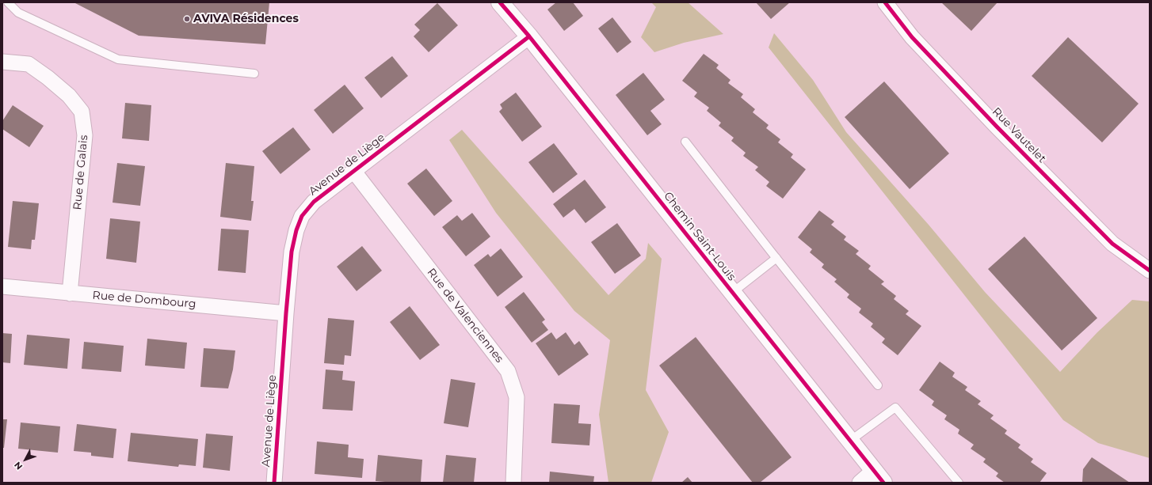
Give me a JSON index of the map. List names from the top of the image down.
{
  "streets": {
    "street": [
      "Rue Vautelet",
      "Avenue de Liège",
      "Rue de Galais",
      "Chemin Saint-Louis",
      "Rue de Dombourg",
      "Rue de Valenciennes"
    ]
  },
  "crossings": [
    ["Avenue de Liège", "Chemin Saint-Louis"],
    ["Avenue de Liège", "Rue de Dombourg"],
    ["Avenue de Liège", "Rue de Valenciennes"],
    ["Rue de Galais", "Rue de Dombourg"]
  ],
  "places": ["AVIVA Résidences"],
  "north": "bottom left"
}
